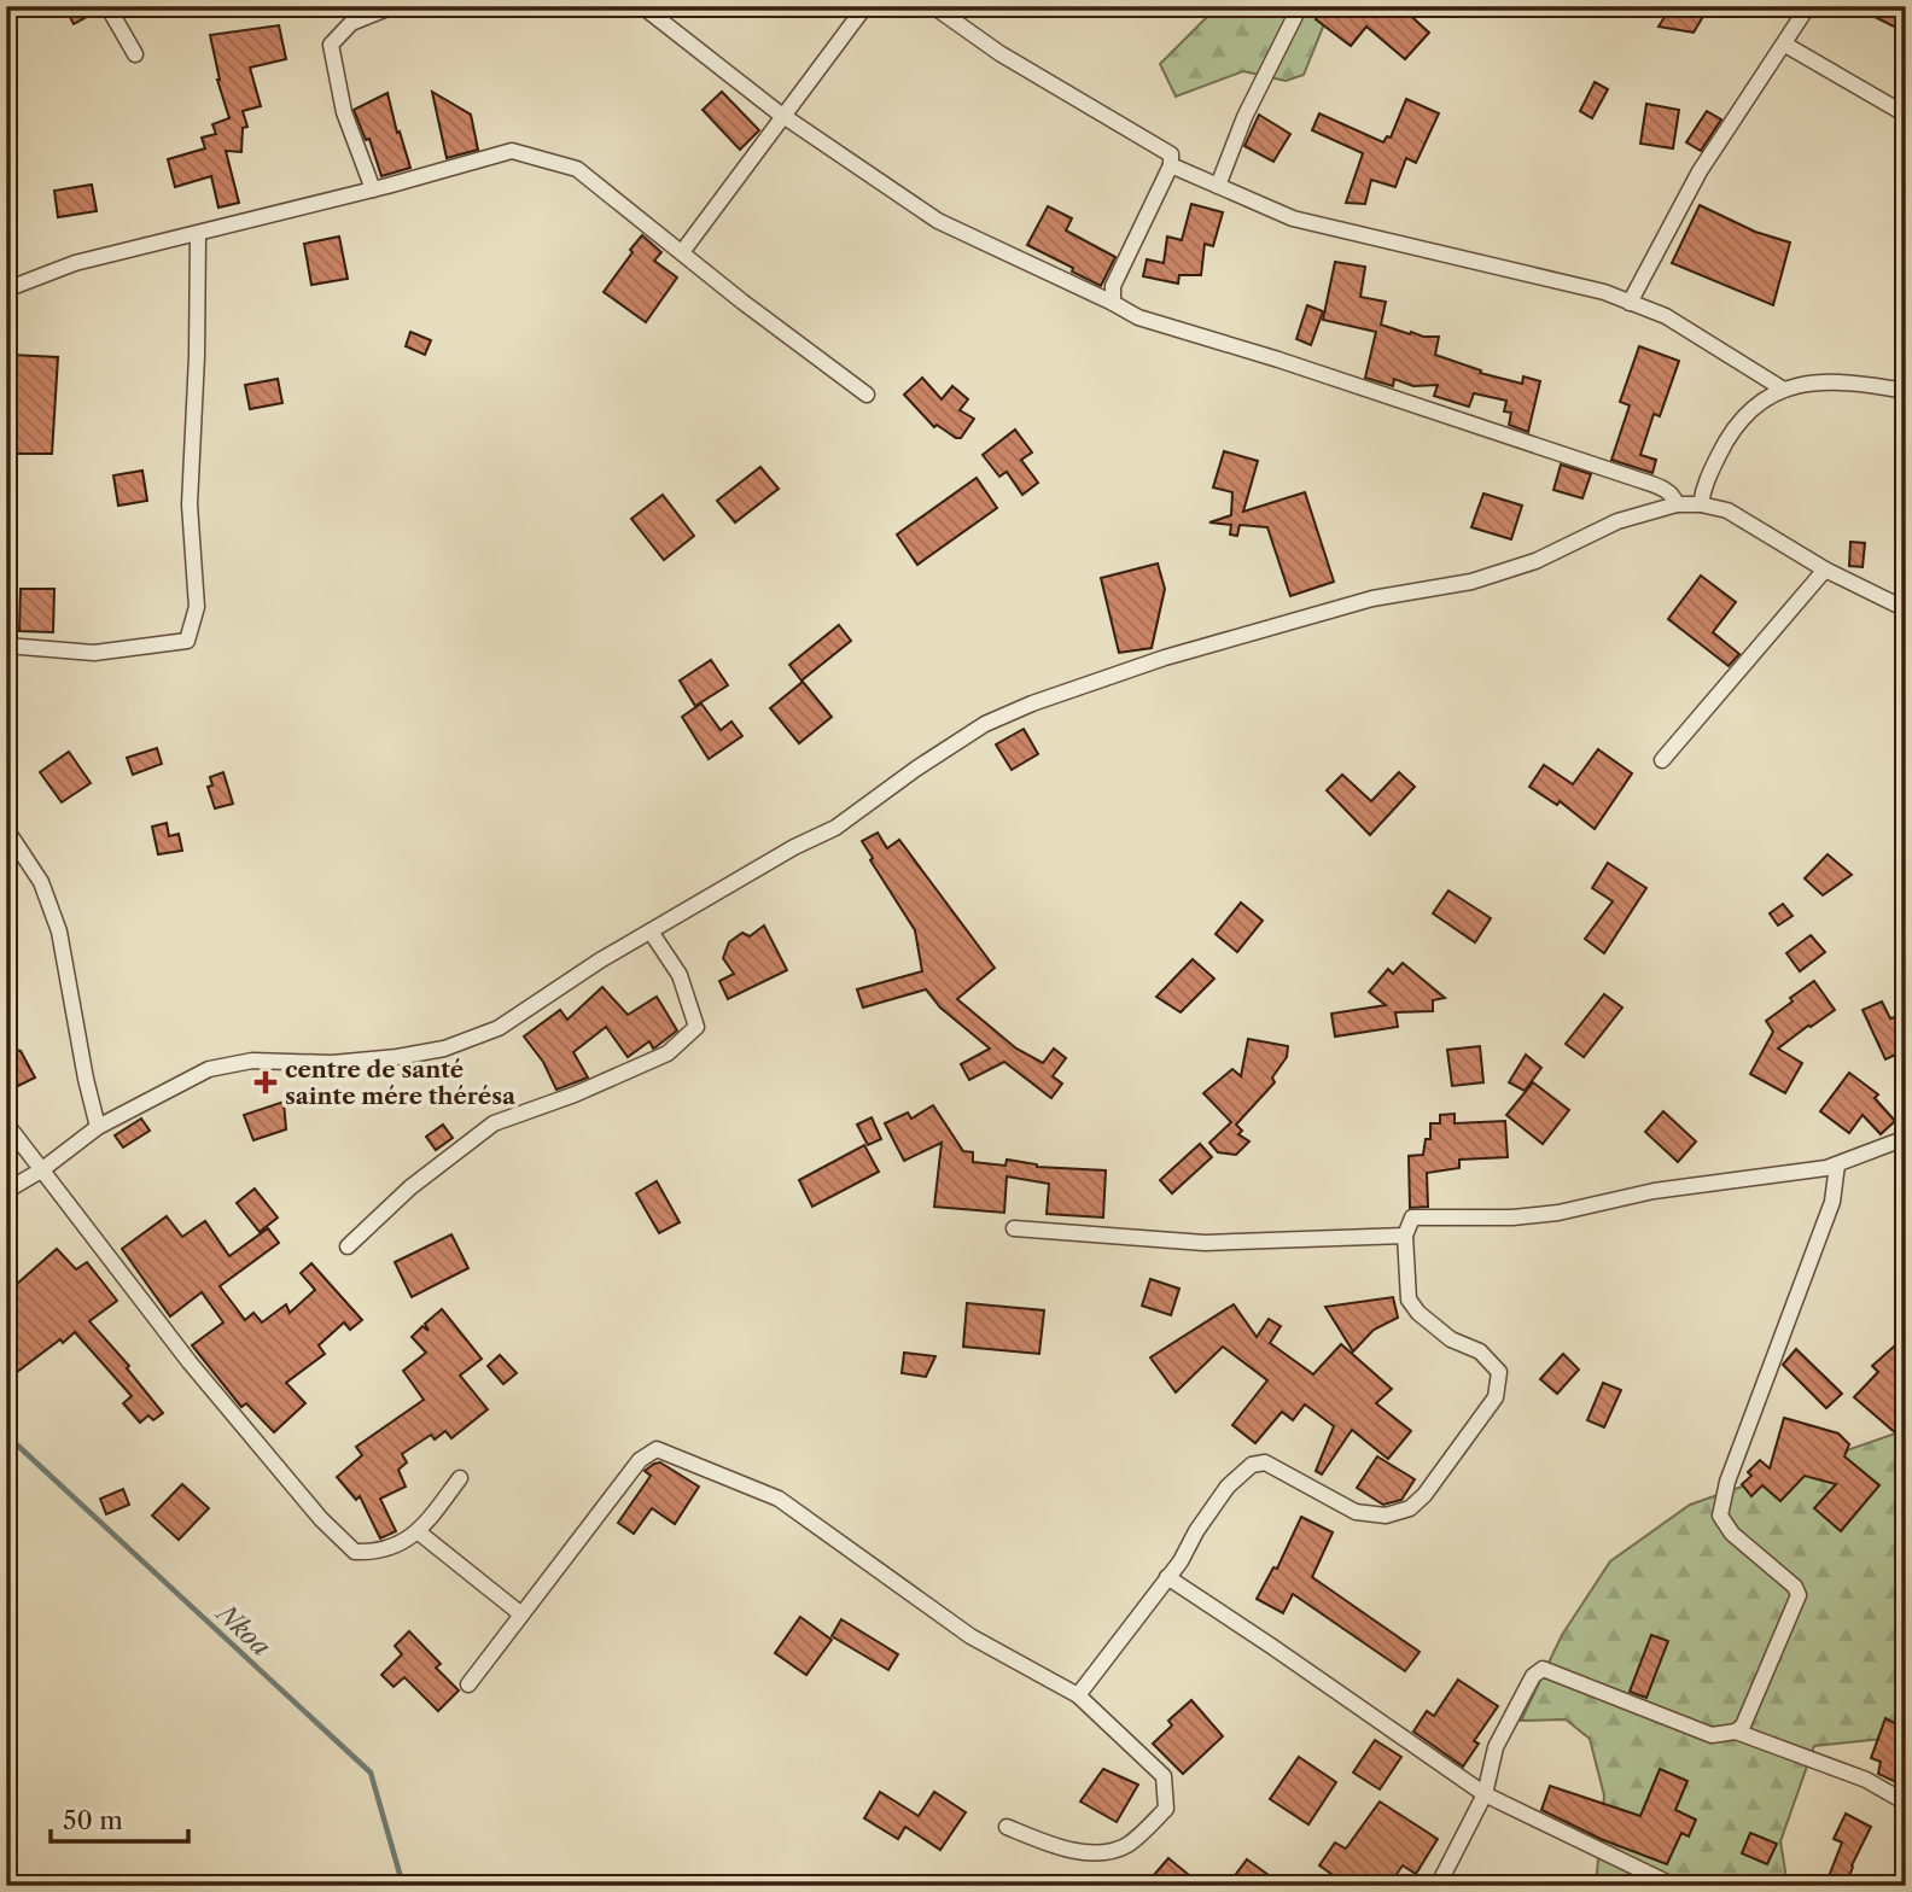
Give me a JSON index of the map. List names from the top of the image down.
{
  "water": ["Nkoa"],
  "places": {
    "health": ["centre de santé sainte mére thérésa"]
  },
  "scale_bar": "50 m"
}
